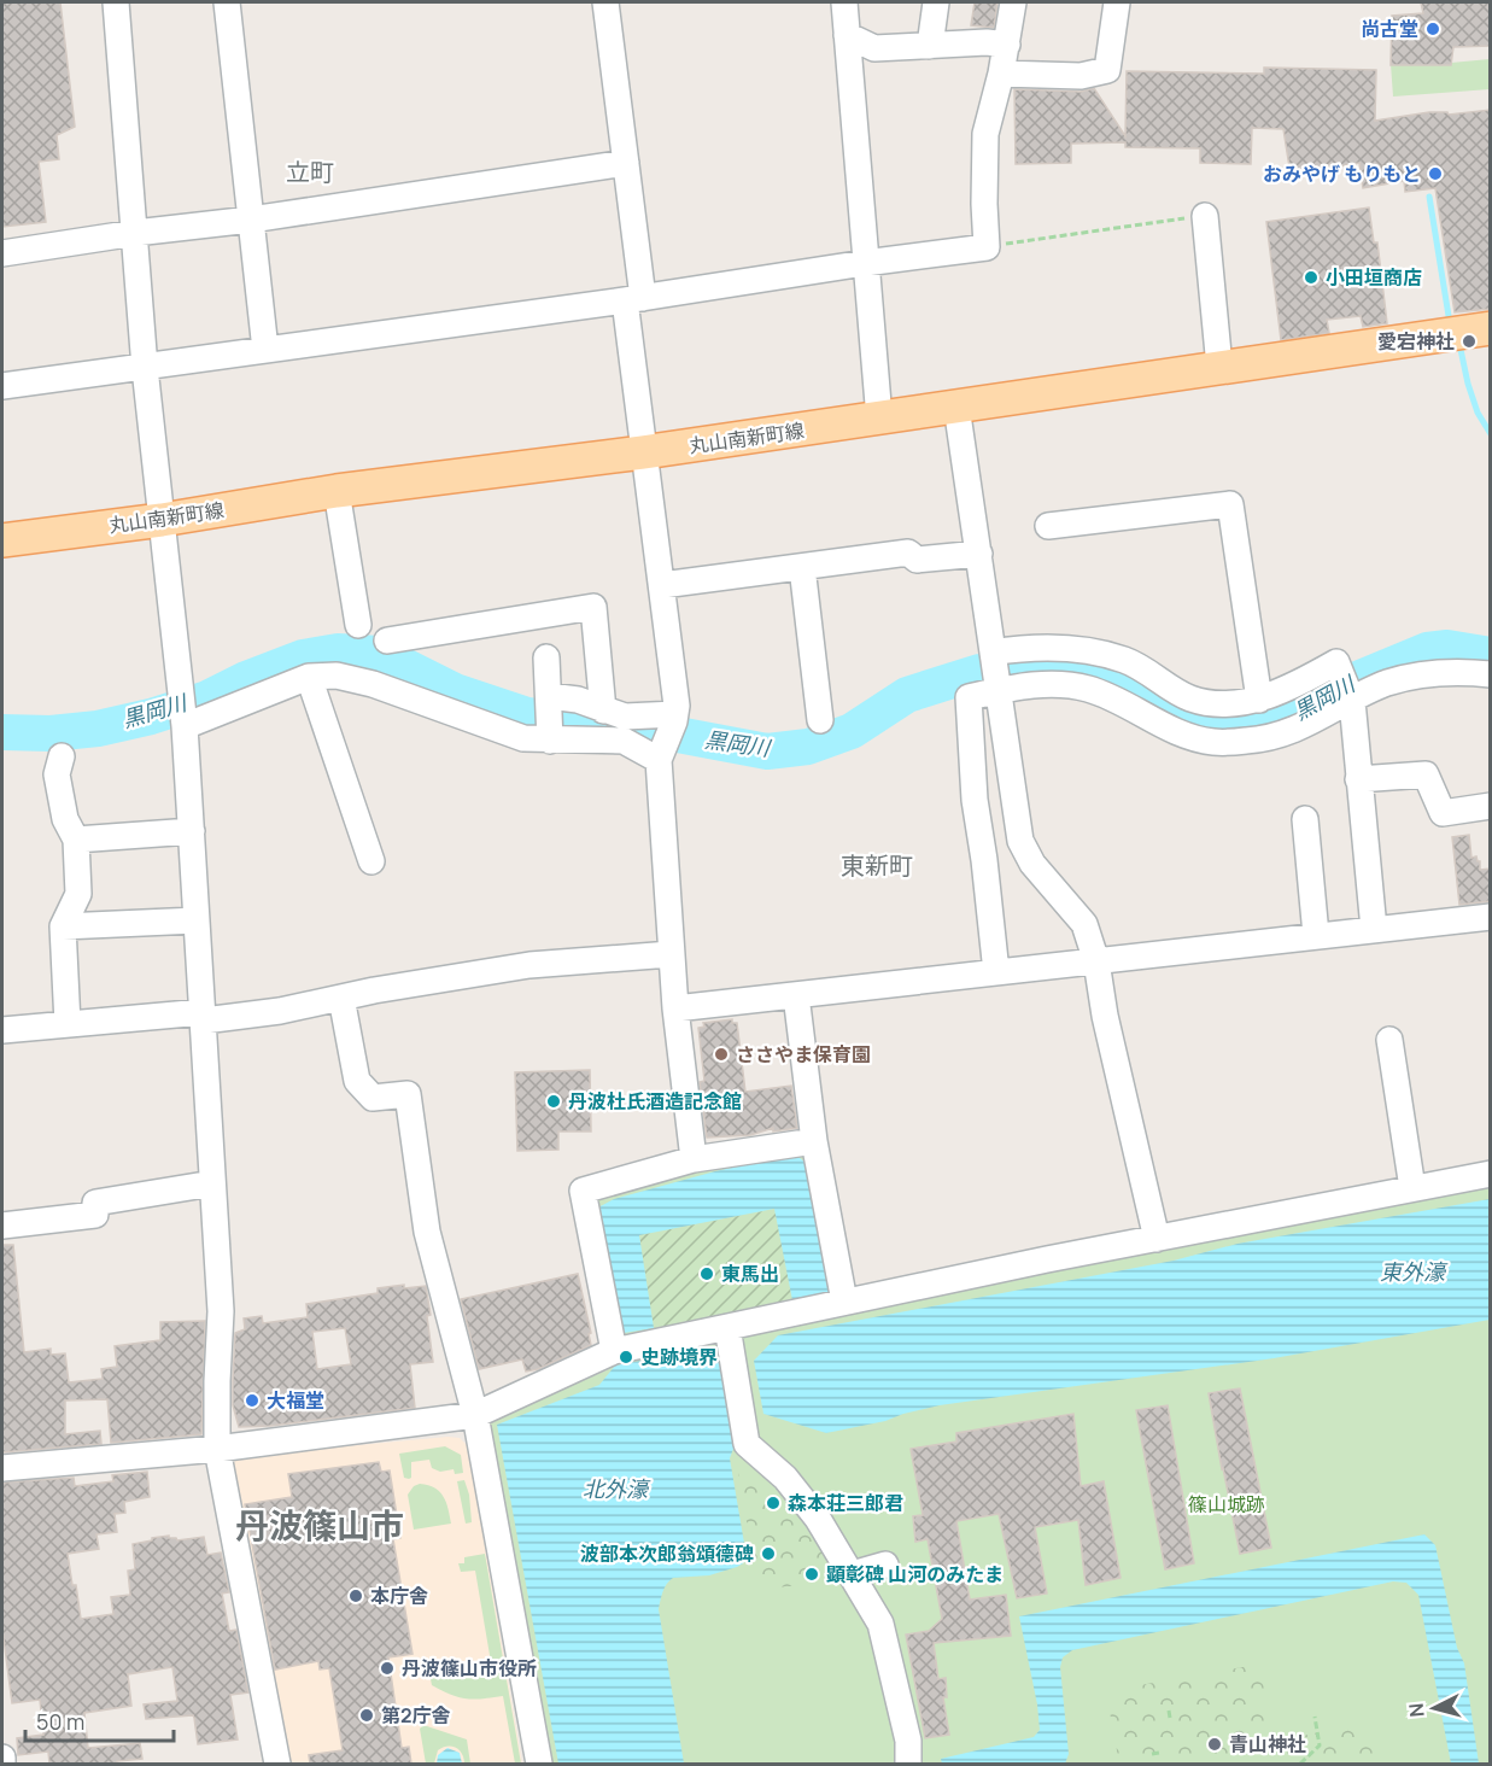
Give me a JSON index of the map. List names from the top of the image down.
{
  "streets": {
    "main road": ["丸山南新町線"]
  },
  "districts": ["立町", "東新町", "丹波篠山市"],
  "water": ["黒岡川", "東外濠", "北外濠"],
  "parks": ["篠山城跡"],
  "places": [
    "尚古堂",
    "おみやげ もりもと",
    "小田垣商店",
    "愛宕神社",
    "ささやま保育園",
    "丹波杜氏酒造記念館",
    "東馬出",
    "史跡境界",
    "大福堂",
    "森本荘三郎君",
    "波部本次郎翁頌德碑",
    "顕彰碑 山河のみたま",
    "本庁舎",
    "丹波篠山市役所",
    "第2庁舎",
    "青山神社"
  ],
  "scale_bar": "50 m",
  "north": "left"
}
